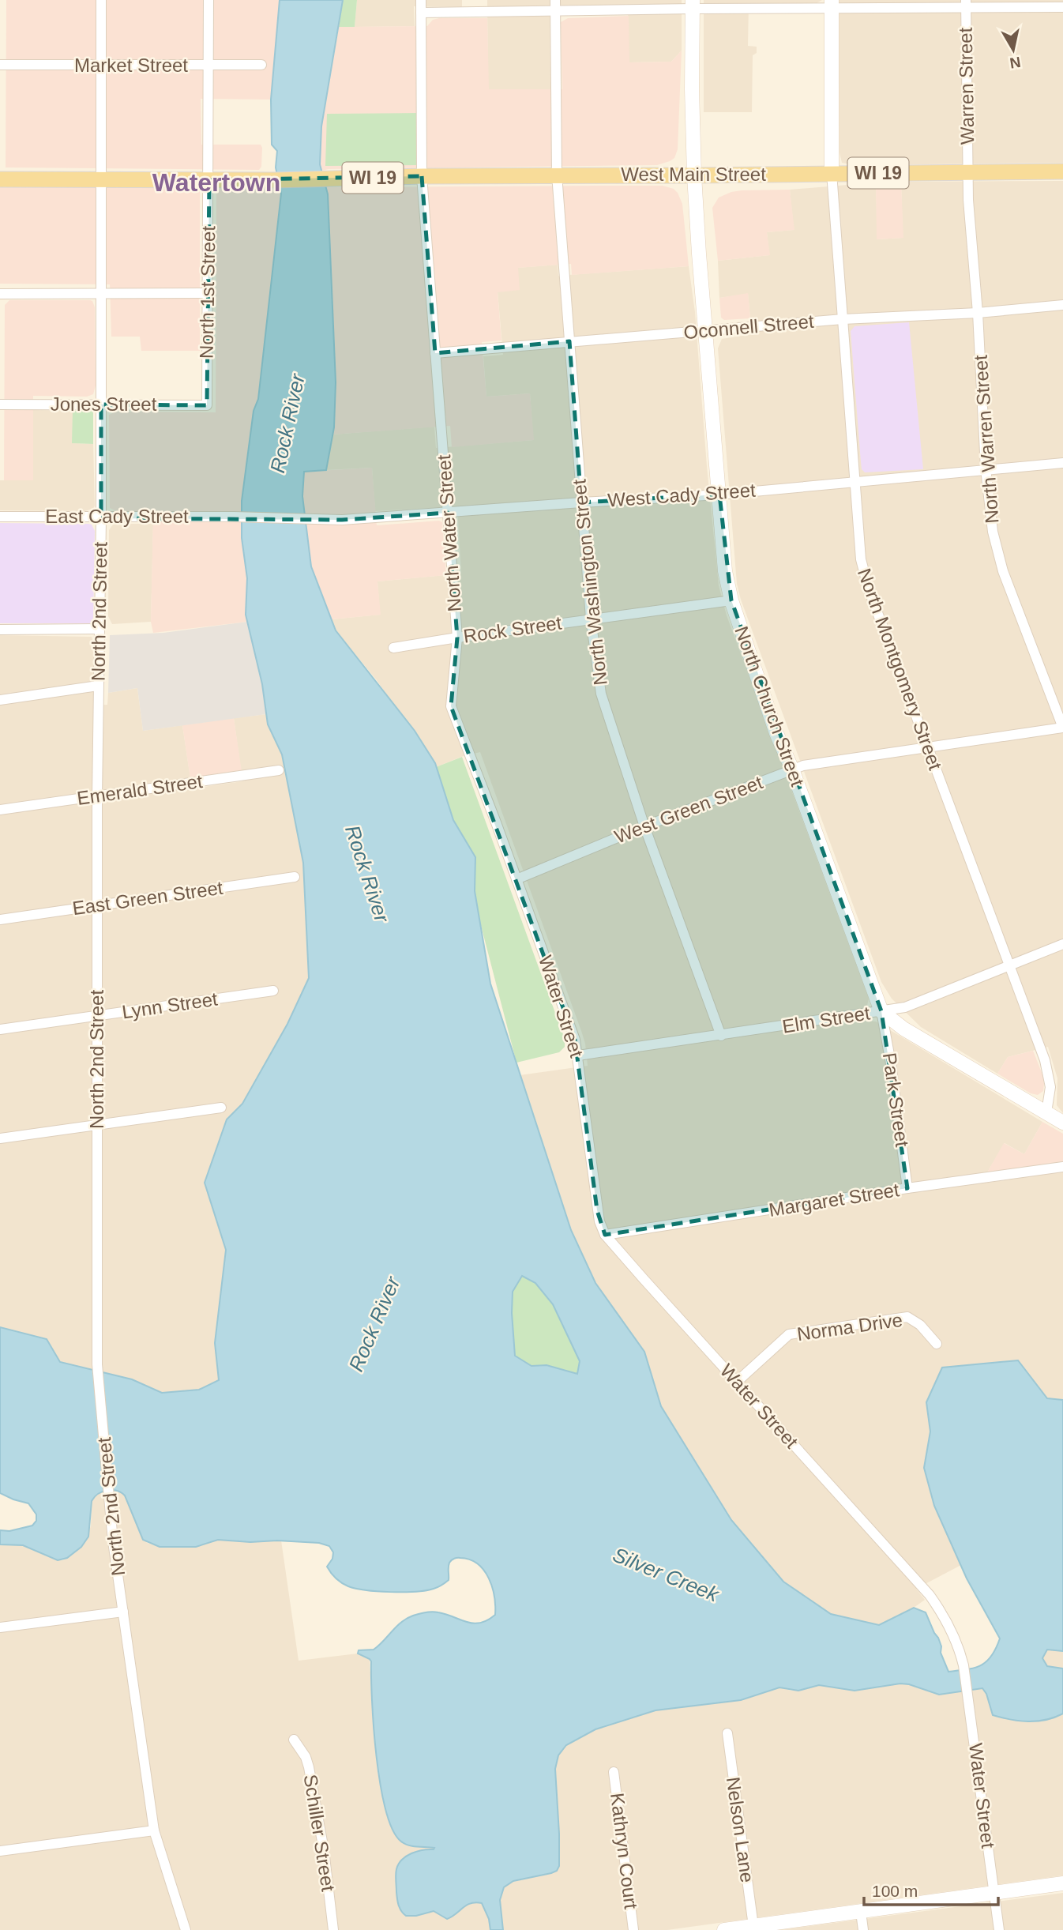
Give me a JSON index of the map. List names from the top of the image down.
{
  "streets": {
    "main road": ["WI 19", "West Main Street", "North Church Street"],
    "street": [
      "Market Street",
      "Warren Street",
      "North 1st Street",
      "Oconnell Street",
      "Jones Street",
      "North Warren Street",
      "West Cady Street",
      "East Cady Street",
      "North Water Street",
      "North Washington Street",
      "North 2nd Street",
      "Rock Street",
      "North Montgomery Street",
      "Emerald Street",
      "West Green Street",
      "East Green Street",
      "Lynn Street",
      "Water Street",
      "Elm Street",
      "Park Street",
      "Margaret Street",
      "Norma Drive",
      "Nelson Lane",
      "Schiller Street",
      "Kathryn Court"
    ]
  },
  "crossings": [
    ["Market Street", "North 1st Street"],
    ["Market Street", "North 2nd Street"],
    ["Warren Street", "West Main Street"],
    ["Warren Street", "North Warren Street"],
    ["WI 19", "West Main Street"],
    ["WI 19", "North 1st Street"],
    ["WI 19", "North 2nd Street"],
    ["West Main Street", "North 1st Street"],
    ["West Main Street", "North Warren Street"],
    ["West Main Street", "North Water Street"],
    ["West Main Street", "North Washington Street"],
    ["West Main Street", "North Montgomery Street"],
    ["West Main Street", "North Church Street"],
    ["North 1st Street", "Jones Street"],
    ["Oconnell Street", "North Warren Street"],
    ["Oconnell Street", "North Water Street"],
    ["Oconnell Street", "North Washington Street"],
    ["Oconnell Street", "North Montgomery Street"],
    ["Oconnell Street", "North Church Street"],
    ["Jones Street", "North 2nd Street"],
    ["North Warren Street", "West Cady Street"],
    ["North Warren Street", "West Green Street"],
    ["West Cady Street", "East Cady Street"],
    ["West Cady Street", "North Water Street"],
    ["West Cady Street", "North Washington Street"],
    ["West Cady Street", "North Montgomery Street"],
    ["West Cady Street", "North Church Street"],
    ["East Cady Street", "North 2nd Street"],
    ["North Water Street", "Rock Street"],
    ["North Water Street", "West Green Street"],
    ["North Water Street", "Water Street"],
    ["North Washington Street", "Rock Street"],
    ["North Washington Street", "West Green Street"],
    ["North Washington Street", "Elm Street"],
    ["North 2nd Street", "Emerald Street"],
    ["North 2nd Street", "East Green Street"],
    ["North 2nd Street", "Lynn Street"],
    ["Rock Street", "North Church Street"],
    ["North Montgomery Street", "West Green Street"],
    ["North Montgomery Street", "Elm Street"],
    ["North Church Street", "West Green Street"],
    ["North Church Street", "Elm Street"],
    ["North Church Street", "Park Street"],
    ["West Green Street", "Water Street"],
    ["Water Street", "Elm Street"],
    ["Water Street", "Margaret Street"],
    ["Water Street", "Norma Drive"],
    ["Elm Street", "Park Street"],
    ["Park Street", "Margaret Street"]
  ],
  "districts": ["Watertown"],
  "water": ["Rock River", "Silver Creek"],
  "scale_bar": "100 m",
  "north": "bottom"
}
